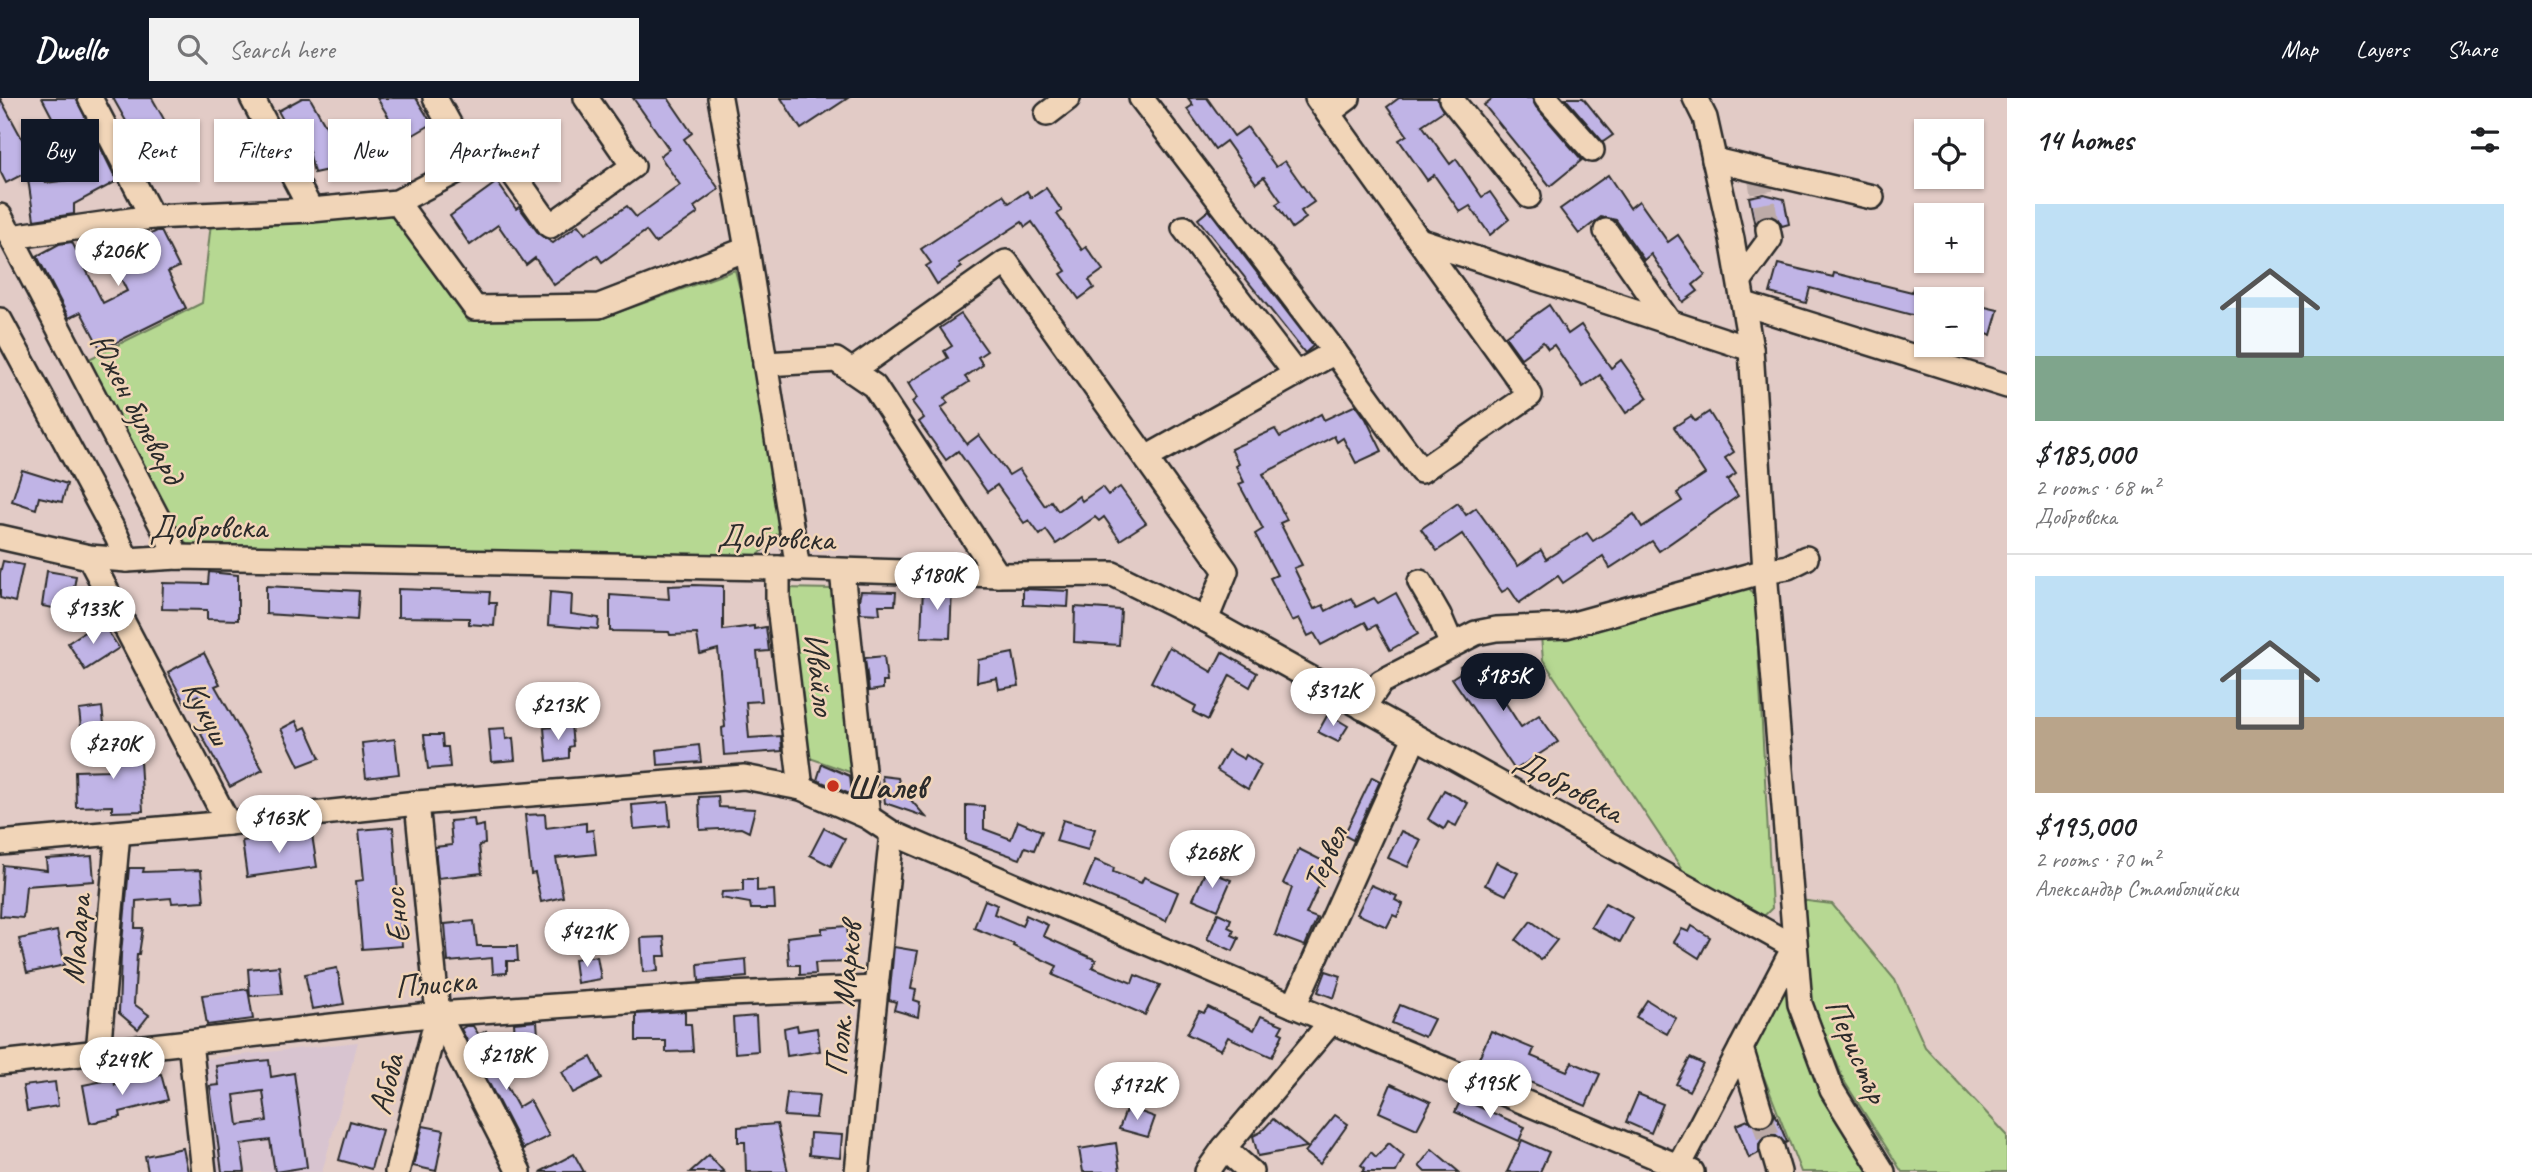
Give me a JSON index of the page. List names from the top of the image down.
{
  "streets": {
    "street": [
      "Южен булевард",
      "Добровска",
      "Ивайло",
      "Кукуш",
      "Тервел",
      "Енос",
      "Мадара",
      "Плиска",
      "Полк. Марков",
      "Перистър",
      "Абоба"
    ]
  },
  "crossings": [
    ["Южен булевард", "Добровска"],
    ["Добровска", "Ивайло"],
    ["Добровска", "Кукуш"],
    ["Добровска", "Тервел"],
    ["Добровска", "Перистър"],
    ["Енос", "Плиска"],
    ["Енос", "Абоба"],
    ["Мадара", "Плиска"],
    ["Плиска", "Полк. Марков"],
    ["Плиска", "Абоба"]
  ],
  "places": ["Шалев"],
  "page": {
    "header": "Dwello",
    "search": "Search here",
    "nav": ["Map", "Layers", "Share"],
    "heading": "14 homes",
    "map_buttons": ["+", "−"],
    "chip": [
      "Buy",
      "Rent",
      "Filters",
      "New",
      "Apartment"
    ],
    "list": [
      {
        "name": "$185,000",
        "note": "2 rooms · 68 m² · Добровска"
      },
      {
        "name": "$195,000",
        "note": "2 rooms · 70 m² · Александър Стамболийски"
      }
    ],
    "price": [
      "$206K",
      "$180K",
      "$133K",
      "$185K",
      "$312K",
      "$213K",
      "$270K",
      "$163K",
      "$268K",
      "$421K",
      "$218K",
      "$249K",
      "$195K",
      "$172K"
    ]
  }
}
